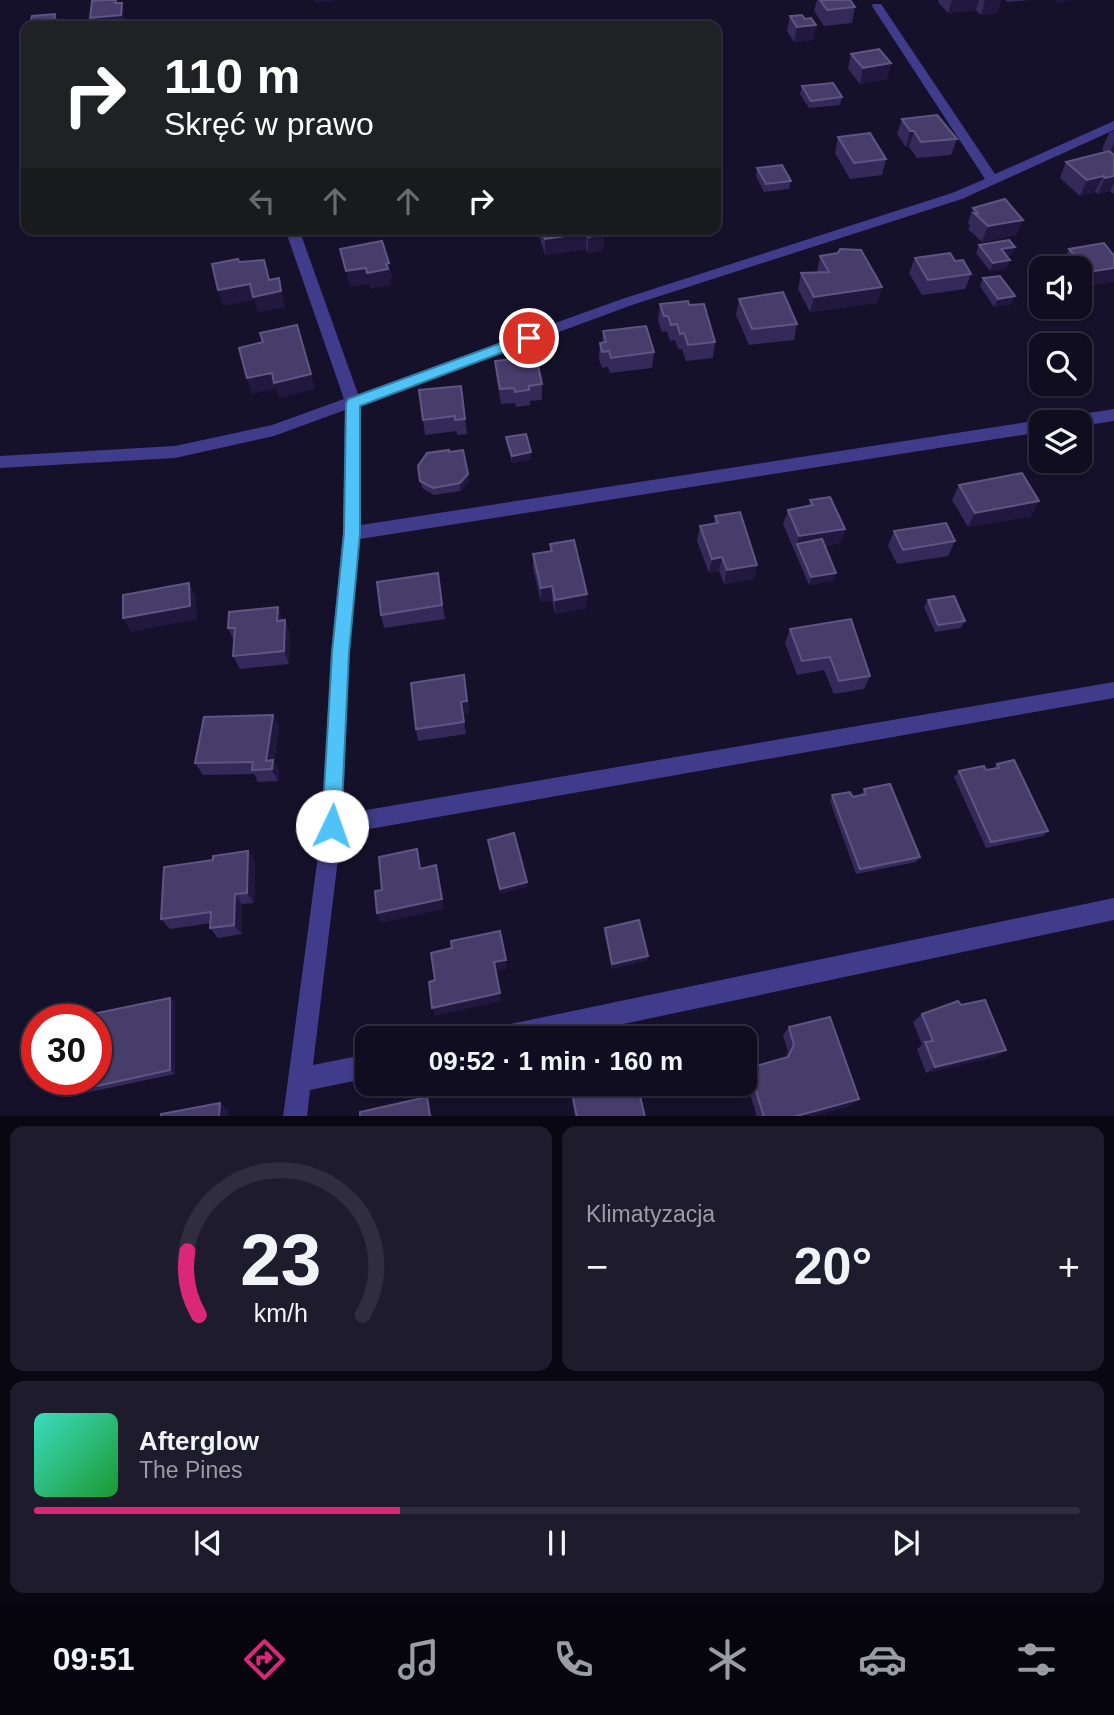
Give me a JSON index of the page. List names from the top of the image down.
{
  "page": {
    "turn": ["110 m", "Skręć w prawo"],
    "limit": "30",
    "trip": "09:52 · 1 min · 160 m",
    "tile": "Klimatyzacja",
    "heat": ["−", "20°", "+"],
    "song": ["Afterglow", "The Pines"],
    "tabs": "09:51",
    "gauge": ["23", "km/h"]
  }
}
